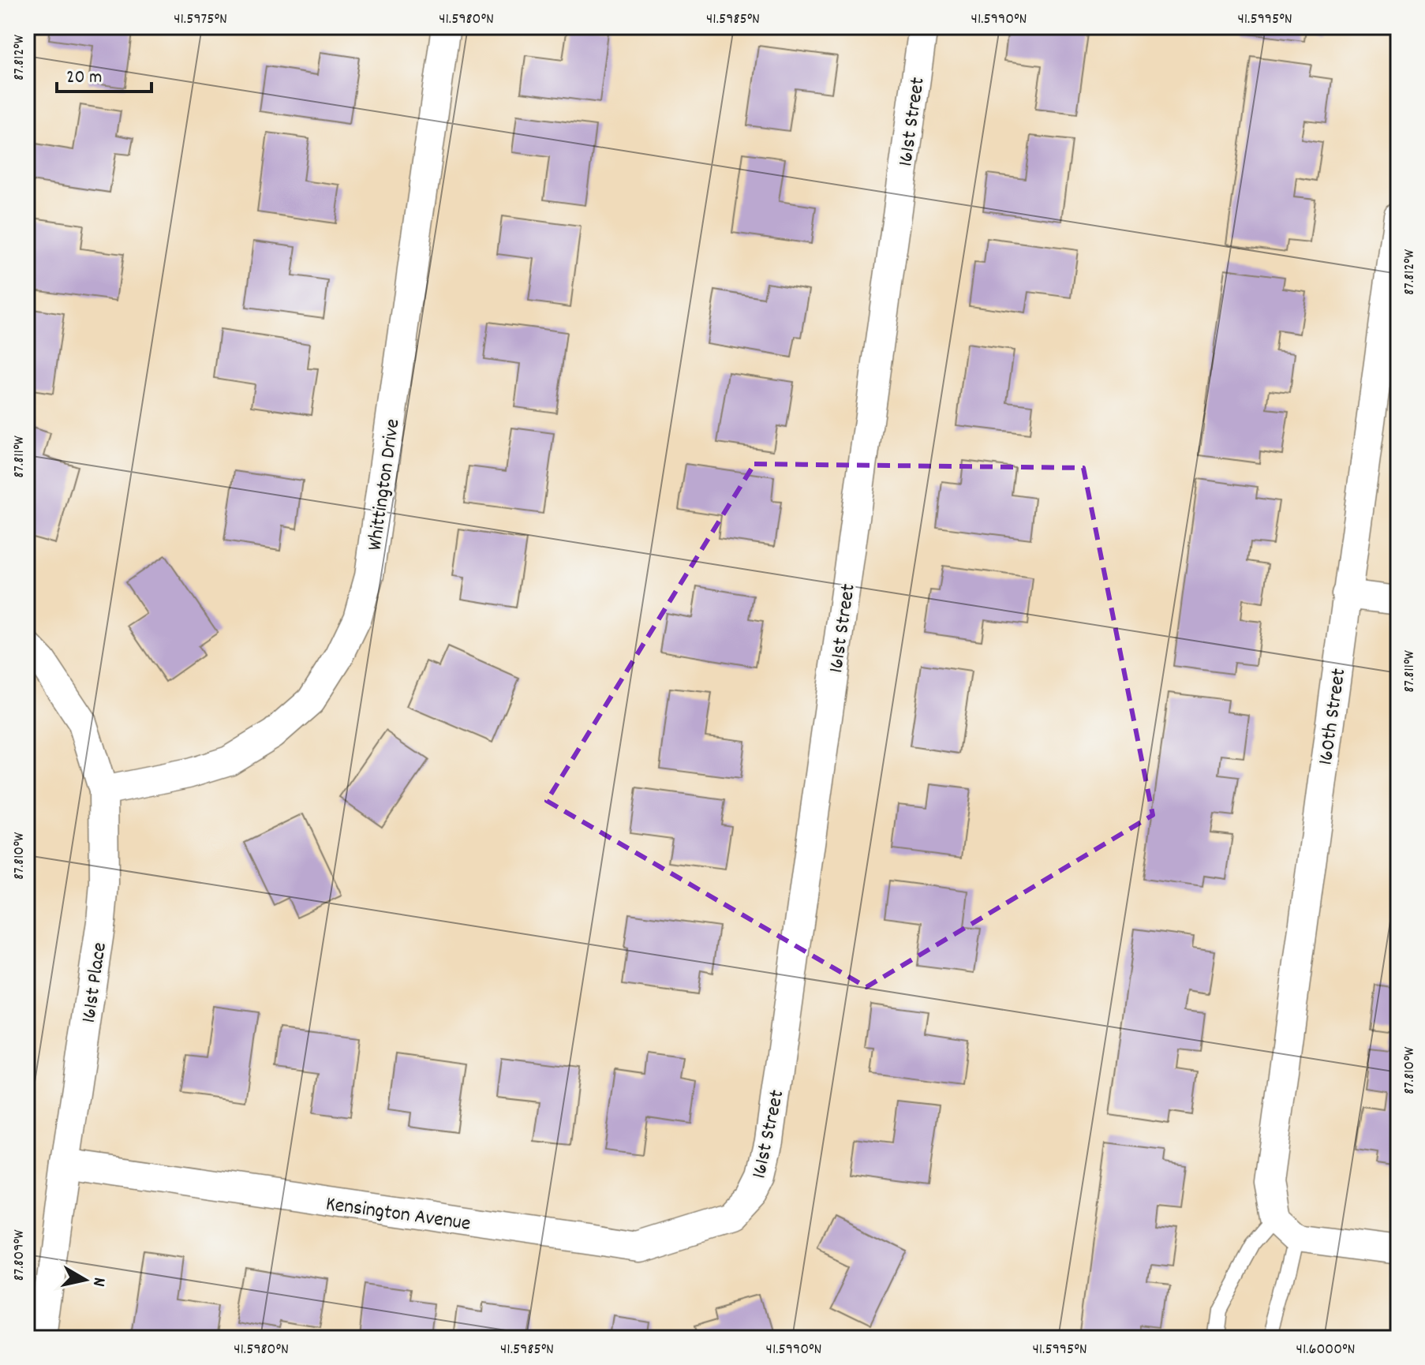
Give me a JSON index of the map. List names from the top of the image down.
{
  "streets": {
    "street": [
      "161st Street",
      "Whittington Drive",
      "160th Street",
      "161st Place",
      "Kensington Avenue"
    ]
  },
  "crossings": [
    ["161st Street", "Kensington Avenue"],
    ["Whittington Drive", "161st Place"],
    ["161st Place", "Kensington Avenue"]
  ],
  "scale_bar": "20 m",
  "north": "right",
  "coordinates": [
    "41.5975°N",
    "41.5980°N",
    "41.5985°N",
    "41.5990°N",
    "41.5995°N",
    "87.812°W",
    "87.811°W",
    "87.810°W",
    "87.809°W",
    "41.6000°N"
  ]
}
